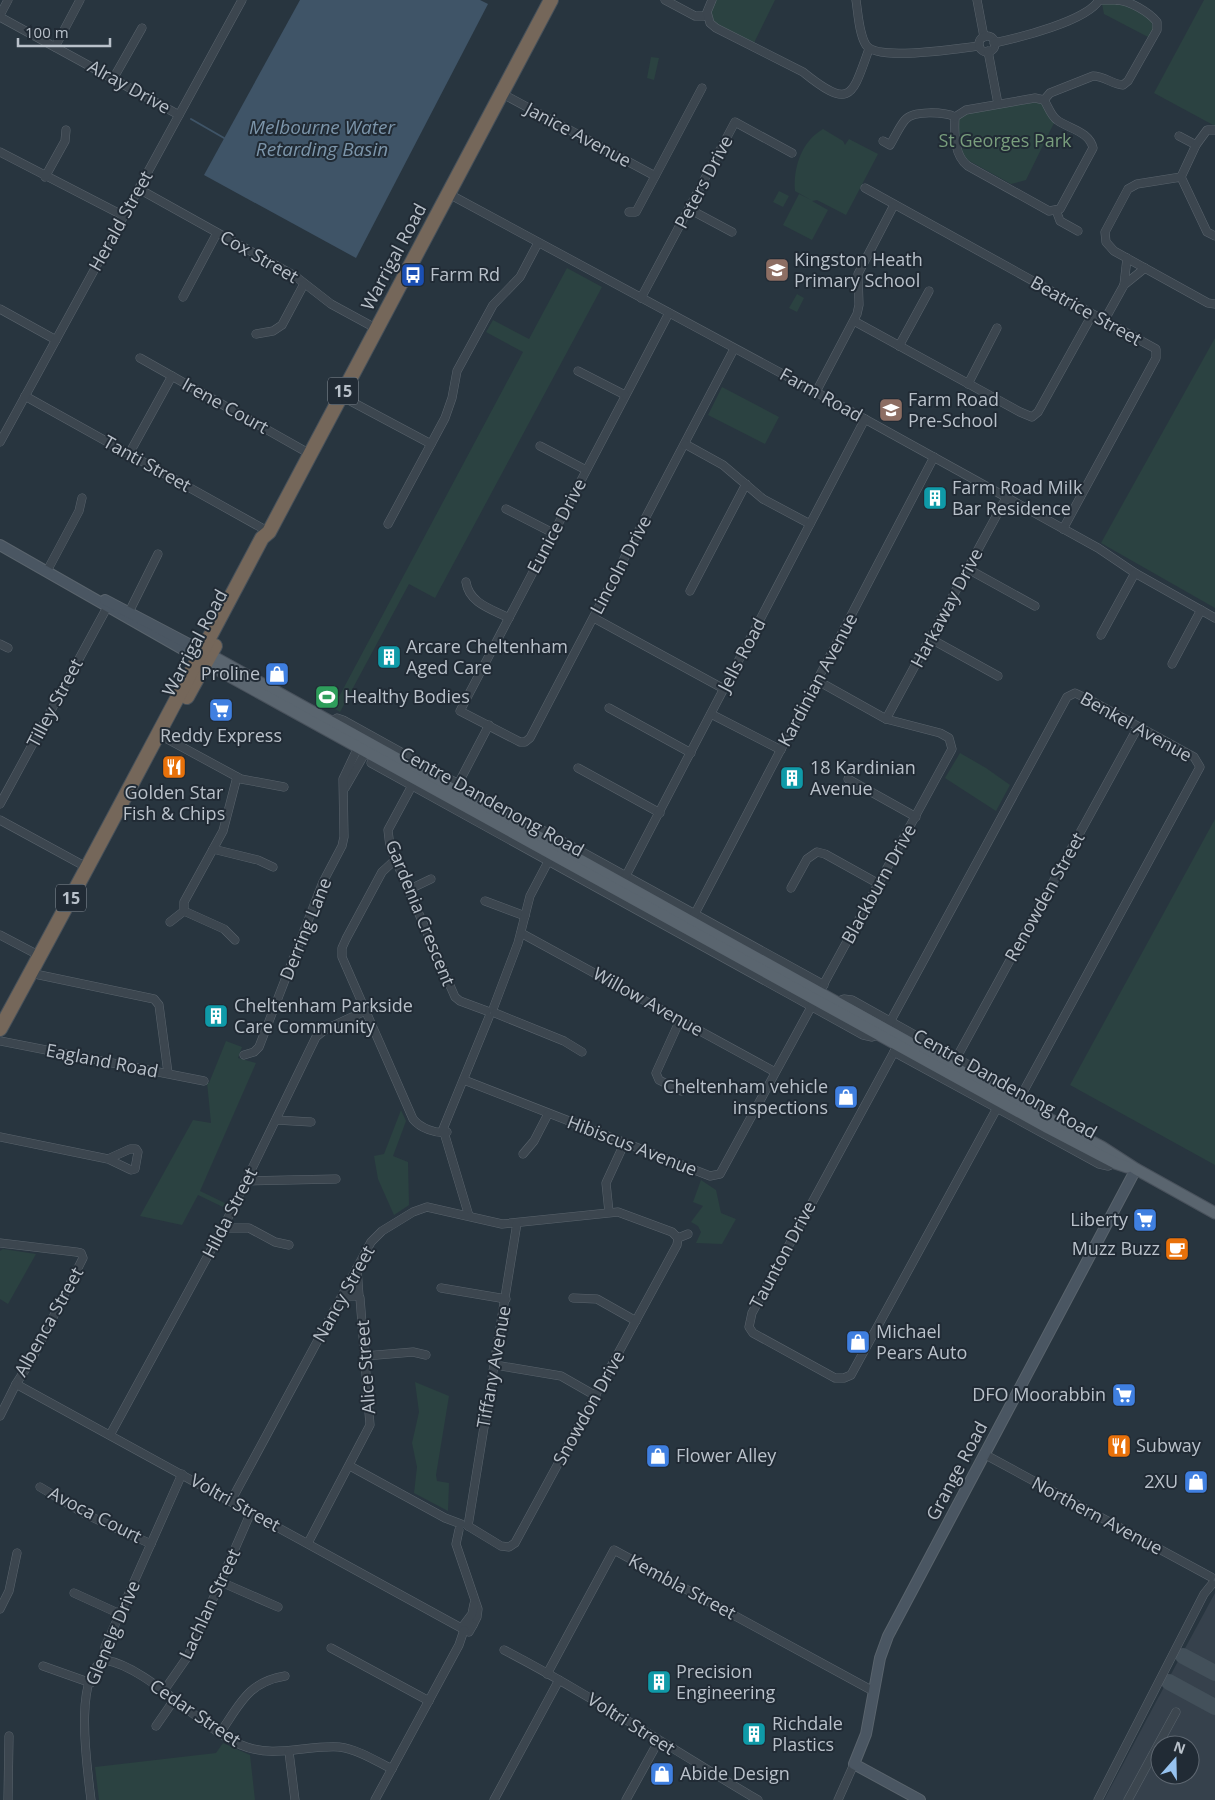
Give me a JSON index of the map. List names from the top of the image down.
{
  "streets": {
    "highway": ["Warrigal Road", "15"],
    "main road": ["Centre Dandenong Road", "Grange Road"],
    "street": [
      "Alray Drive",
      "Janice Avenue",
      "Peters Drive",
      "Herald Street",
      "Cox Street",
      "Beatrice Street",
      "Farm Road",
      "Irene Court",
      "Tanti Street",
      "Eunice Drive",
      "Lincoln Drive",
      "Harkaway Drive",
      "Jells Road",
      "Kardinian Avenue",
      "Tilley Street",
      "Benkel Avenue",
      "Blackburn Drive",
      "Renowden Street",
      "Gardenia Crescent",
      "Derring Lane",
      "Willow Avenue",
      "Eagland Road",
      "Hibiscus Avenue",
      "Hilda Street",
      "Taunton Drive",
      "Nancy Street",
      "Albenca Street",
      "Alice Street",
      "Tiffany Avenue",
      "Snowdon Drive",
      "Voltri Street",
      "Avoca Court",
      "Northern Avenue",
      "Kembla Street",
      "Lachlan Street",
      "Glenelg Drive",
      "Cedar Street"
    ]
  },
  "crossings": [
    ["Alray Drive", "Herald Street"],
    ["Janice Avenue", "Warrigal Road"],
    ["Peters Drive", "Farm Road"],
    ["Herald Street", "Cox Street"],
    ["Herald Street", "Tanti Street"],
    ["Cox Street", "Warrigal Road"],
    ["Warrigal Road", "Farm Road"],
    ["Warrigal Road", "Irene Court"],
    ["Warrigal Road", "Tanti Street"],
    ["Warrigal Road", "Centre Dandenong Road"],
    ["Beatrice Street", "Farm Road"],
    ["Farm Road", "Eunice Drive"],
    ["Farm Road", "Lincoln Drive"],
    ["Farm Road", "Harkaway Drive"],
    ["Farm Road", "Jells Road"],
    ["Farm Road", "Kardinian Avenue"],
    ["Eunice Drive", "Lincoln Drive"],
    ["Harkaway Drive", "Blackburn Drive"],
    ["Jells Road", "Centre Dandenong Road"],
    ["Kardinian Avenue", "Centre Dandenong Road"],
    ["Tilley Street", "Centre Dandenong Road"],
    ["Benkel Avenue", "Centre Dandenong Road"],
    ["Benkel Avenue", "Renowden Street"],
    ["Centre Dandenong Road", "Blackburn Drive"],
    ["Centre Dandenong Road", "Renowden Street"],
    ["Centre Dandenong Road", "Gardenia Crescent"],
    ["Centre Dandenong Road", "Derring Lane"],
    ["Centre Dandenong Road", "Hibiscus Avenue"],
    ["Centre Dandenong Road", "Taunton Drive"],
    ["Centre Dandenong Road", "Grange Road"],
    ["Blackburn Drive", "Hibiscus Avenue"],
    ["Willow Avenue", "Hibiscus Avenue"],
    ["Hilda Street", "Voltri Street"],
    ["Nancy Street", "Alice Street"],
    ["Nancy Street", "Tiffany Avenue"],
    ["Nancy Street", "Snowdon Drive"],
    ["Nancy Street", "Voltri Street"],
    ["Albenca Street", "Voltri Street"],
    ["Alice Street", "Snowdon Drive"],
    ["Alice Street", "Voltri Street"],
    ["Tiffany Avenue", "Snowdon Drive"],
    ["Tiffany Avenue", "Voltri Street"],
    ["Grange Road", "Northern Avenue"],
    ["Grange Road", "Kembla Street"],
    ["Voltri Street", "Kembla Street"],
    ["Voltri Street", "Lachlan Street"],
    ["Voltri Street", "Glenelg Drive"],
    ["Avoca Court", "Glenelg Drive"],
    ["Lachlan Street", "Cedar Street"],
    ["Glenelg Drive", "Cedar Street"]
  ],
  "water": ["Melbourne Water Retarding Basin"],
  "parks": ["St Georges Park"],
  "places": {
    "school or university": ["Kingston Heath Primary School", "Farm Road Pre-School"],
    "bus stop": ["Farm Rd"],
    "building": [
      "Farm Road Milk Bar Residence",
      "Arcare Cheltenham Aged Care",
      "18 Kardinian Avenue",
      "Cheltenham Parkside Care Community",
      "Precision Engineering",
      "Richdale Plastics"
    ],
    "shop": [
      "Proline",
      "Cheltenham vehicle inspections",
      "Michael Pears Auto",
      "Flower Alley",
      "2XU",
      "Abide Design"
    ],
    "sports": ["Healthy Bodies"],
    "supermarket": ["Reddy Express", "Liberty", "DFO Moorabbin"],
    "restaurant": ["Golden Star Fish & Chips", "Subway"],
    "cafe": ["Muzz Buzz"]
  },
  "scale_bar": "100 m",
  "north": "top"
}
